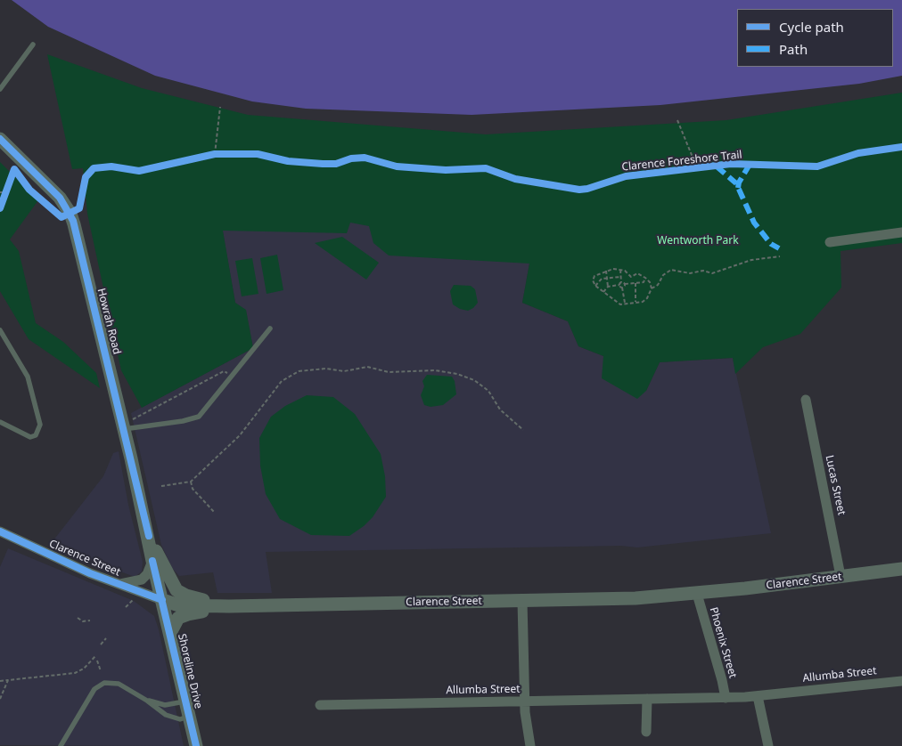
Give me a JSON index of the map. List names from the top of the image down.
{
  "streets": {
    "main road": ["Howrah Road", "Clarence Street", "Shoreline Drive"],
    "street": ["Lucas Street", "Phoenix Street", "Allumba Street"],
    "cycle path": ["Clarence Foreshore Trail"]
  },
  "crossings": [
    ["Howrah Road", "Clarence Street"],
    ["Howrah Road", "Shoreline Drive"],
    ["Lucas Street", "Clarence Street"],
    ["Clarence Street", "Phoenix Street"],
    ["Clarence Street", "Shoreline Drive"],
    ["Phoenix Street", "Allumba Street"]
  ],
  "parks": ["Wentworth Park"],
  "legend": ["Cycle path", "Path"]
}
